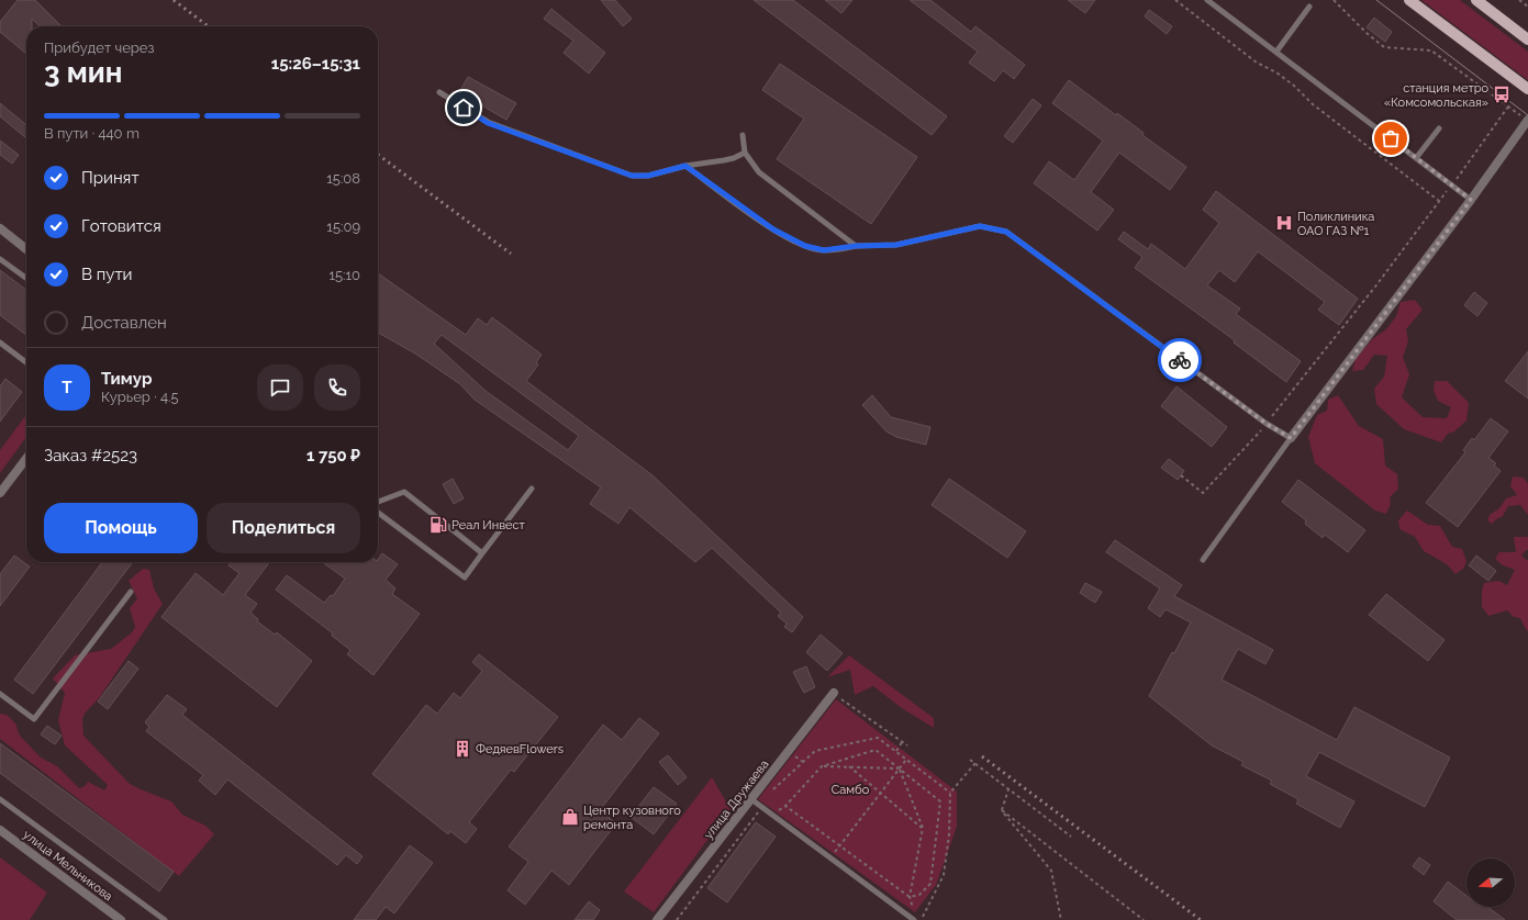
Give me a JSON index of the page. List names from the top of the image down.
{
  "streets": {
    "street": ["улица Дружаева", "улица Мельникова"]
  },
  "parks": ["Самбо"],
  "places": {
    "bus stop": ["станция метро «Комсомольская»"],
    "hospital": ["Поликлиника ОАО ГАЗ №1"],
    "fuel station": ["Реал Инвест"],
    "building": ["ФедяевFlowers"],
    "shop": ["Центр кузовного ремонта"]
  },
  "north": "left",
  "page": {
    "heading": ["3 мин", "Прибудет через", "15:26–15:31"],
    "panel": [
      "Тимур",
      "Курьер · 4.5",
      "Заказ #2523",
      "1 750 ₽"
    ],
    "bar": "В пути · 440 m",
    "list": [
      ["Принят", "15:08"],
      ["Готовится", "15:09"],
      ["В пути", "15:10"],
      "Доставлен"
    ],
    "round": "Т",
    "buttons": ["Помощь", "Поделиться"]
  }
}
